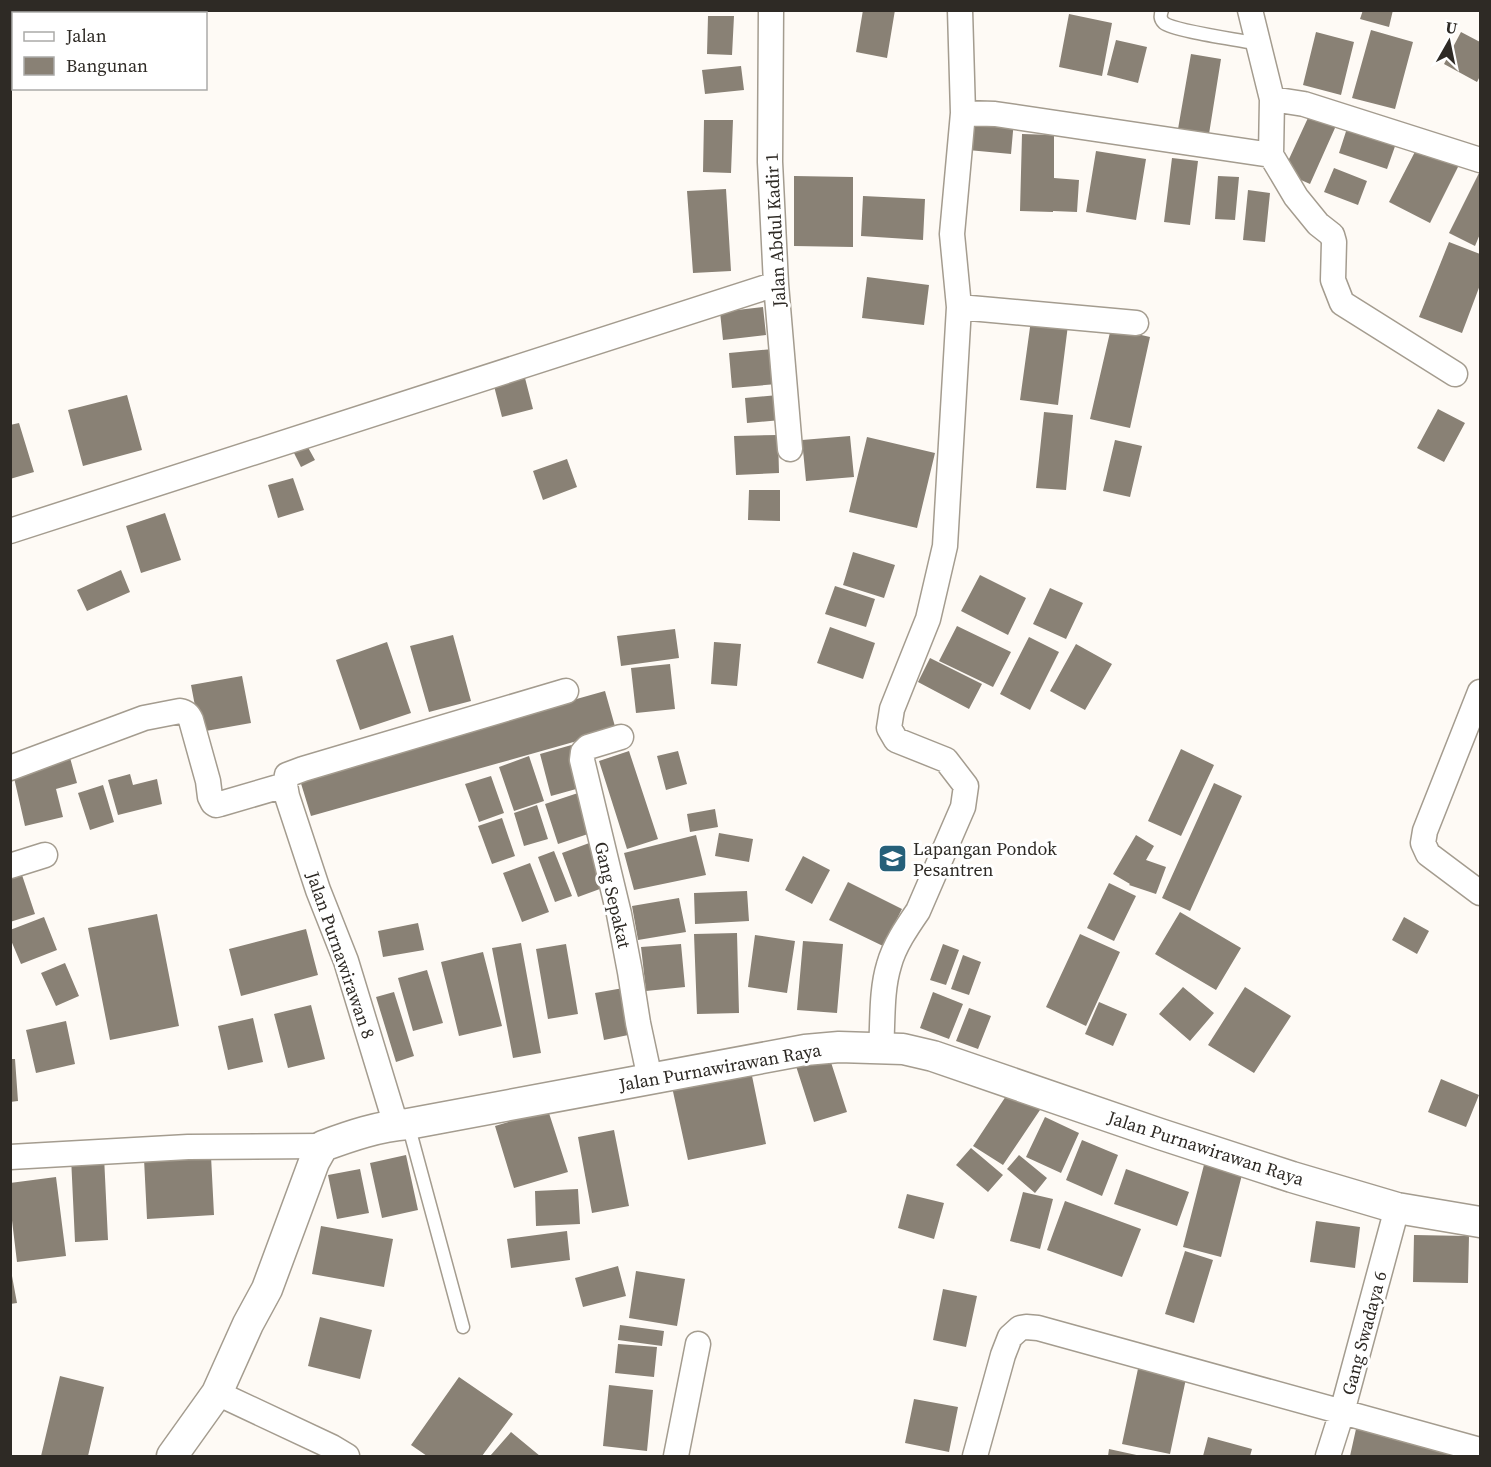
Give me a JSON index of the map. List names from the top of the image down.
{
  "streets": {
    "street": [
      "Jalan Abdul Kadir 1",
      "Gang Sepakat",
      "Jalan Purnawirawan 8",
      "Jalan Purnawirawan Raya",
      "Gang Swadaya 6"
    ]
  },
  "crossings": [
    ["Gang Sepakat", "Jalan Purnawirawan Raya"],
    ["Jalan Purnawirawan 8", "Jalan Purnawirawan Raya"],
    ["Jalan Purnawirawan Raya", "Gang Swadaya 6"]
  ],
  "places": {
    "school or university": ["Lapangan Pondok Pesantren"]
  },
  "legend": ["Jalan", "Bangunan"],
  "north": "top"
}
